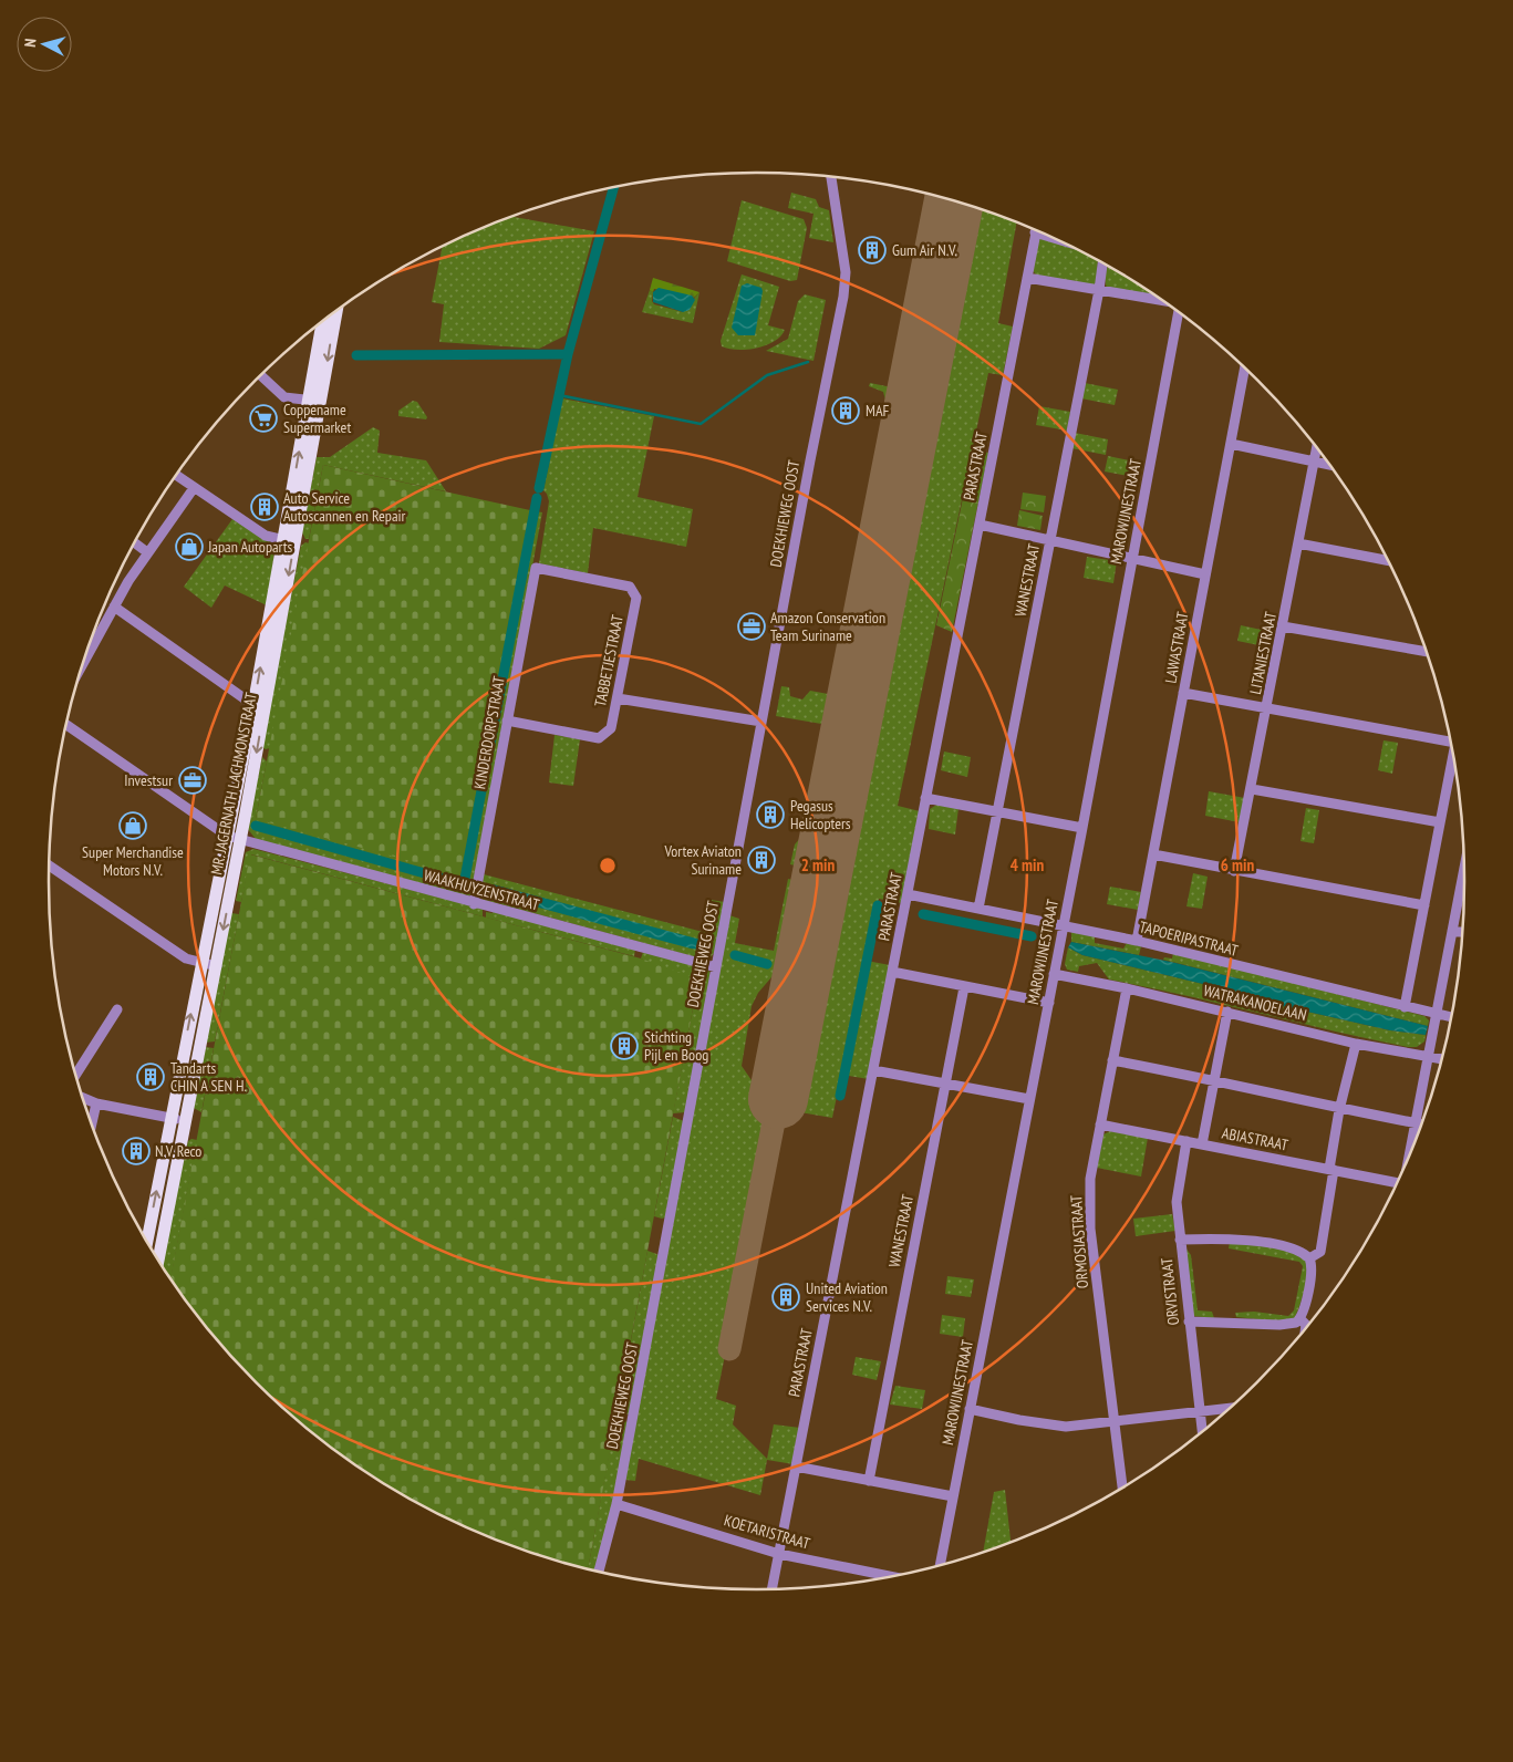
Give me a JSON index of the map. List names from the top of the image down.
{
  "streets": {
    "main road": ["MR. JAGERNATH LACHMONSTRAAT"],
    "street": [
      "PARASTRAAT",
      "MAROWIJNESTRAAT",
      "DOEKHIEWEG OOST",
      "WANESTRAAT",
      "LAWASTRAAT",
      "LITANIESTRAAT",
      "TABBETJESTRAAT",
      "KINDERDORPSTRAAT",
      "WAAKHUYZENSTRAAT",
      "TAPOERIPASTRAAT",
      "WATRAKANOELAAN",
      "ABIASTRAAT",
      "ORMOSIASTRAAT",
      "ORVISTRAAT",
      "KOETARISTRAAT"
    ]
  },
  "crossings": [
    ["PARASTRAAT", "TAPOERIPASTRAAT"],
    ["PARASTRAAT", "KOETARISTRAAT"],
    ["MAROWIJNESTRAAT", "TAPOERIPASTRAAT"],
    ["MAROWIJNESTRAAT", "WATRAKANOELAAN"],
    ["DOEKHIEWEG OOST", "WAAKHUYZENSTRAAT"],
    ["DOEKHIEWEG OOST", "KOETARISTRAAT"],
    ["WANESTRAAT", "TAPOERIPASTRAAT"],
    ["LAWASTRAAT", "TAPOERIPASTRAAT"],
    ["TABBETJESTRAAT", "KINDERDORPSTRAAT"],
    ["KINDERDORPSTRAAT", "WAAKHUYZENSTRAAT"],
    ["MR. JAGERNATH LACHMONSTRAAT", "WAAKHUYZENSTRAAT"],
    ["WATRAKANOELAAN", "ORMOSIASTRAAT"],
    ["ABIASTRAAT", "ORMOSIASTRAAT"],
    ["ABIASTRAAT", "ORVISTRAAT"]
  ],
  "places": {
    "building": [
      "Gum Air N.V.",
      "MAF",
      "Auto Service Autoscannen en Repair",
      "Pegasus Helicopters",
      "Vortex Aviaton Suriname",
      "Stichting Pijl en Boog",
      "Tandarts CHIN A SEN H.",
      "N.V. Reco",
      "United Aviation Services N.V."
    ],
    "supermarket": ["Coppename Supermarket"],
    "shop": ["Japan Autoparts", "Super Merchandise Motors N.V."],
    "office": ["Amazon Conservation Team Suriname", "Investsur"]
  },
  "north": "left",
  "rings": ["2 min", "4 min", "6 min"]
}
